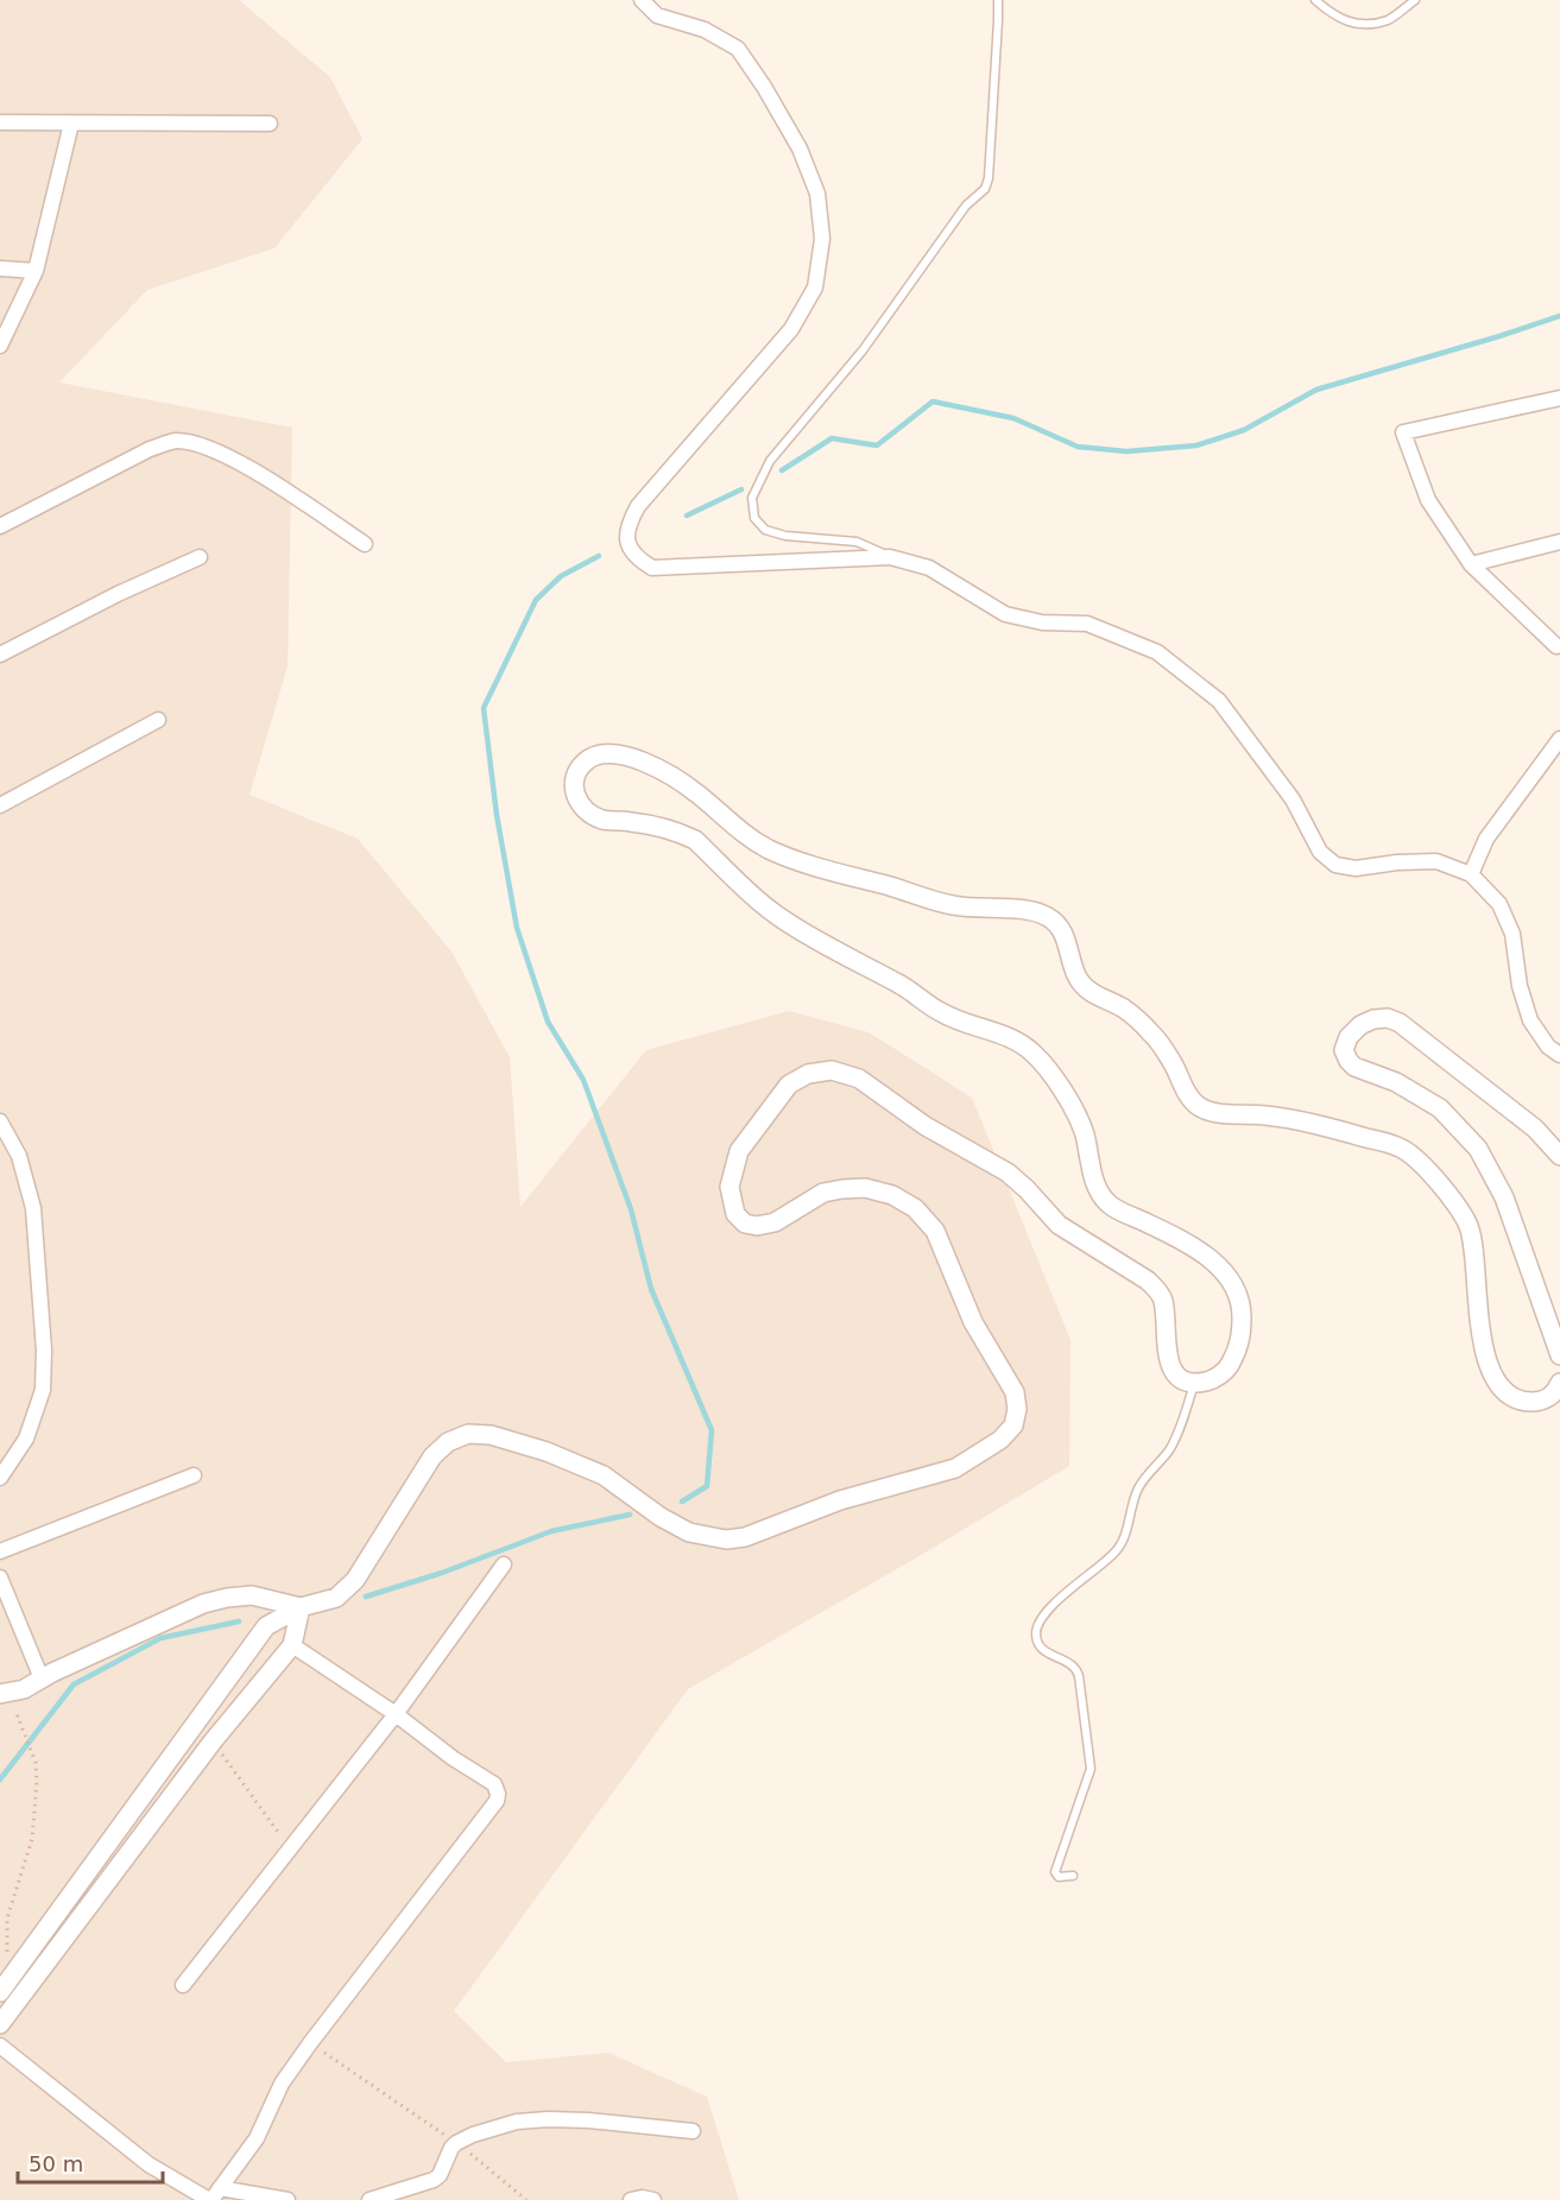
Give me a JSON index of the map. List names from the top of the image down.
{
  "scale_bar": "50 m"
}
